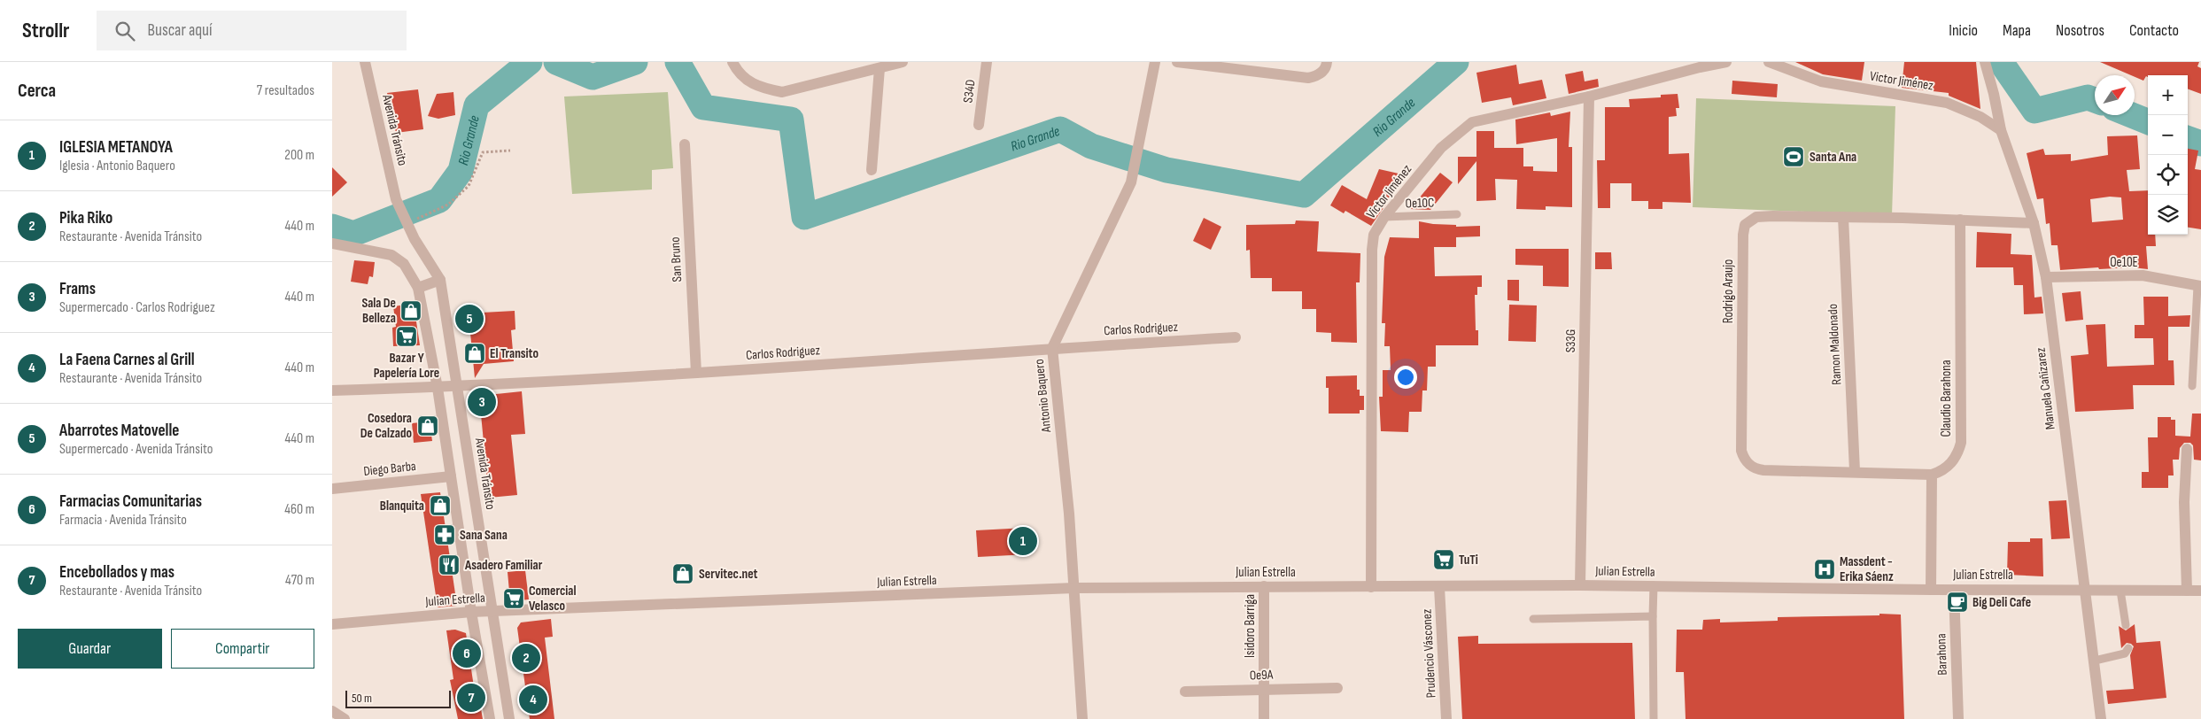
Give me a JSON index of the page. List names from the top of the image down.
{
  "streets": {
    "street": [
      "Victor Jiménez",
      "S34D",
      "Avenida Tránsito",
      "San Bruno",
      "Oe10E",
      "Rodrigo Araujo",
      "Carlos Rodriguez",
      "S33G",
      "Ramon Maldonado",
      "Manuela Cañizarez",
      "Antonio Baquero",
      "Claudio Barahona",
      "Diego Barba",
      "Julian Estrella",
      "Isidoro Barriga",
      "Prudencio Vásconez",
      "Barahona",
      "Oe9A"
    ],
    "lane": ["Oe10C"]
  },
  "crossings": [
    ["Victor Jiménez", "Oe10C"],
    ["Victor Jiménez", "S33G"],
    ["Victor Jiménez", "Manuela Cañizarez"],
    ["Victor Jiménez", "Julian Estrella"],
    ["Avenida Tránsito", "Carlos Rodriguez"],
    ["Avenida Tránsito", "Julian Estrella"],
    ["San Bruno", "Carlos Rodriguez"],
    ["Oe10E", "Manuela Cañizarez"],
    ["Rodrigo Araujo", "Ramon Maldonado"],
    ["Rodrigo Araujo", "Manuela Cañizarez"],
    ["Rodrigo Araujo", "Claudio Barahona"],
    ["Carlos Rodriguez", "Antonio Baquero"],
    ["S33G", "Julian Estrella"],
    ["Manuela Cañizarez", "Julian Estrella"],
    ["Antonio Baquero", "Julian Estrella"],
    ["Julian Estrella", "Isidoro Barriga"],
    ["Julian Estrella", "Prudencio Vásconez"],
    ["Julian Estrella", "Barahona"],
    ["Isidoro Barriga", "Oe9A"]
  ],
  "water": ["Rio Grande"],
  "places": {
    "sports": ["Santa Ana"],
    "shop": [
      "Sala De Belleza",
      "El Transito",
      "Cosedora De Calzado",
      "Blanquita",
      "Servitec.net"
    ],
    "supermarket": ["Bazar Y Papelería Lore", "TuTi", "Comercial Velasco"],
    "pharmacy": ["Sana Sana"],
    "restaurant": ["Asadero Familiar"],
    "hospital": ["Massdent - Erika Sáenz"],
    "cafe": ["Big Deli Cafe"]
  },
  "scale_bar": "50 m",
  "north": "top right",
  "page": {
    "header": "Strollr",
    "search": "Buscar aquí",
    "nav": [
      "Inicio",
      "Mapa",
      "Nosotros",
      "Contacto"
    ],
    "heading": ["Cerca", "7 resultados"],
    "map_buttons": ["+", "−"],
    "list": [
      {
        "mark": "1",
        "name": "IGLESIA METANOYA",
        "note": "Iglesia · Antonio Baquero",
        "value": "200 m"
      },
      {
        "mark": "2",
        "name": "Pika Riko",
        "note": "Restaurante · Avenida Tránsito",
        "value": "440 m"
      },
      {
        "mark": "3",
        "name": "Frams",
        "note": "Supermercado · Carlos Rodriguez",
        "value": "440 m"
      },
      {
        "mark": "4",
        "name": "La Faena Carnes al Grill",
        "note": "Restaurante · Avenida Tránsito",
        "value": "440 m"
      },
      {
        "mark": "5",
        "name": "Abarrotes Matovelle",
        "note": "Supermercado · Avenida Tránsito",
        "value": "440 m"
      },
      {
        "mark": "6",
        "name": "Farmacias Comunitarias",
        "note": "Farmacia · Avenida Tránsito",
        "value": "460 m"
      },
      {
        "mark": "7",
        "name": "Encebollados y mas",
        "note": "Restaurante · Avenida Tránsito",
        "value": "470 m"
      }
    ],
    "pins": [
      "5",
      "3",
      "1",
      "6",
      "2",
      "7",
      "4"
    ],
    "buttons": ["Guardar", "Compartir"],
    "scale": "50 m"
  }
}
